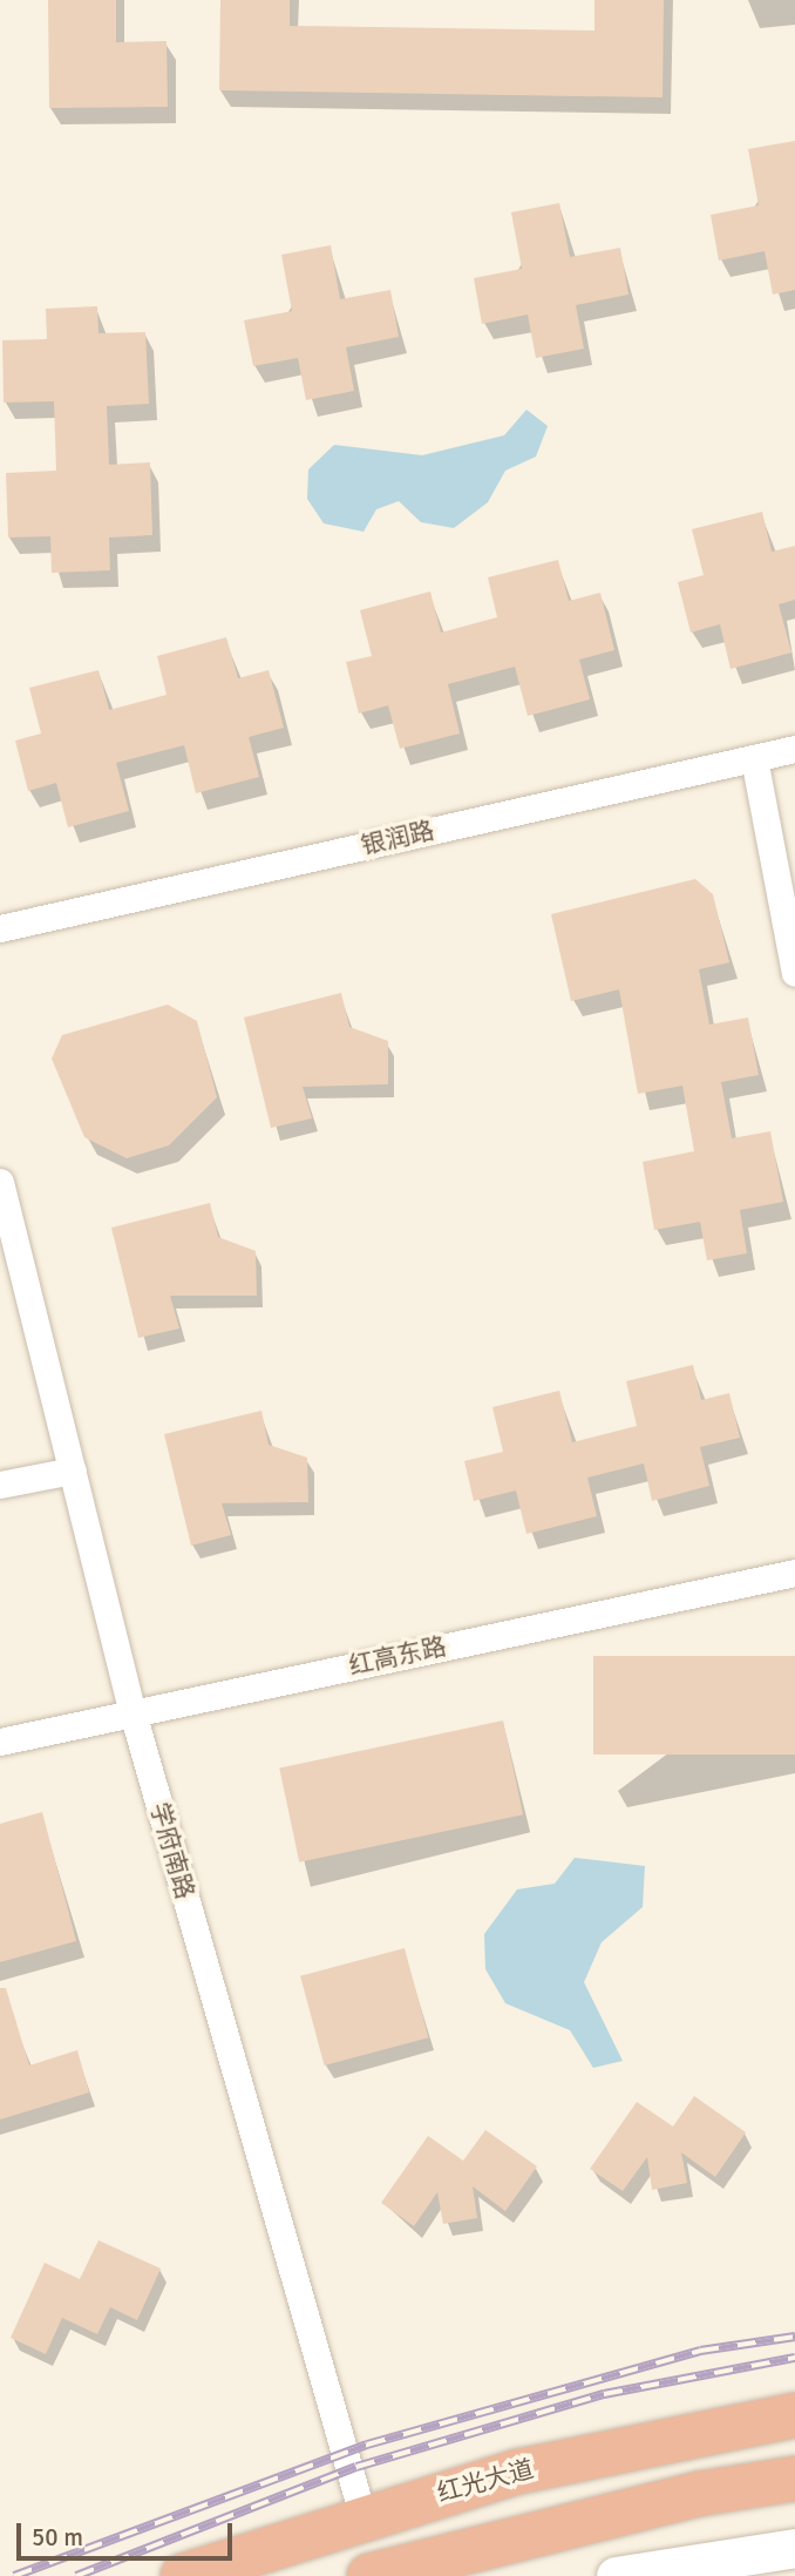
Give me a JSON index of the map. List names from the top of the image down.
{
  "streets": {
    "highway": ["红光大道"],
    "street": ["银润路", "红高东路", "学府南路"]
  },
  "crossings": [
    ["红高东路", "学府南路"],
    ["学府南路", "红光大道"]
  ],
  "scale_bar": "50 m"
}
